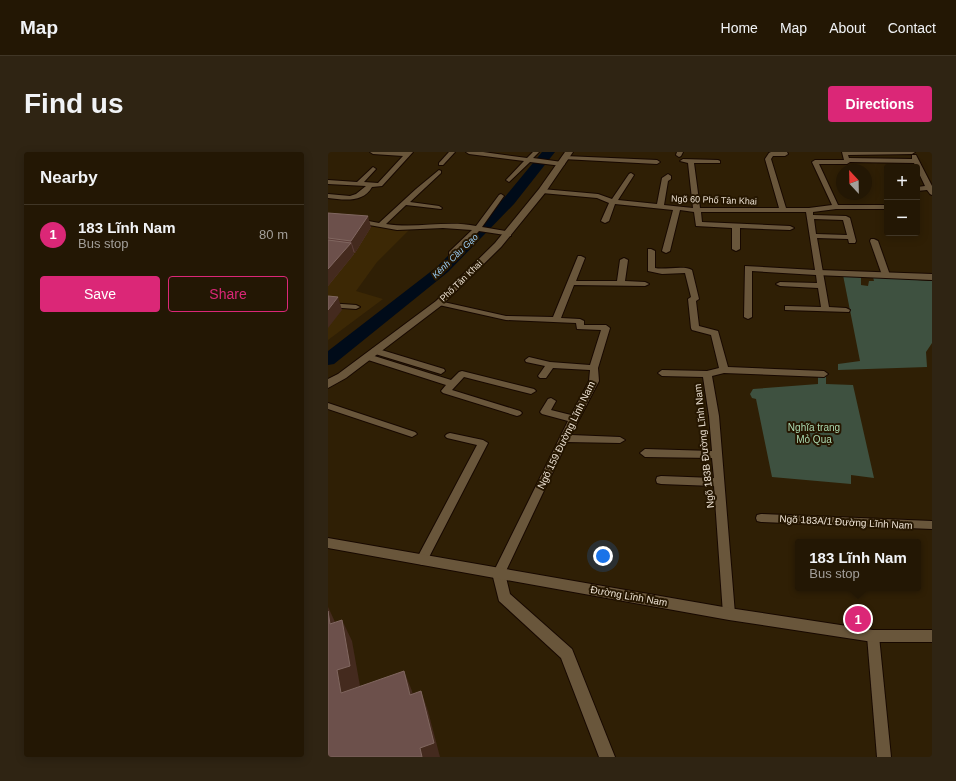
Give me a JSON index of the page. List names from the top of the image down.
{
  "streets": {
    "street": ["Phố Tân Khai", "Đường Lĩnh Nam"],
    "lane": [
      "Ngõ 60 Phố Tân Khai",
      "Ngõ 159 Đường Lĩnh Nam",
      "Ngõ 183B Đường Lĩnh Nam",
      "Ngõ 183A/1 Đường Lĩnh Nam"
    ]
  },
  "crossings": [
    ["Ngõ 60 Phố Tân Khai", "Phố Tân Khai"],
    ["Ngõ 159 Đường Lĩnh Nam", "Đường Lĩnh Nam"],
    ["Ngõ 183B Đường Lĩnh Nam", "Đường Lĩnh Nam"]
  ],
  "water": ["Kênh Cầu Gạo"],
  "parks": ["Nghĩa trang Mỏ Quạ"],
  "north": "top",
  "page": {
    "header": "Map",
    "nav": [
      "Home",
      "Map",
      "About",
      "Contact"
    ],
    "buttons": [
      "Directions",
      ["Save", "Share"]
    ],
    "title": "Find us",
    "heading": "Nearby",
    "map_buttons": ["+", "−"],
    "list": [
      {
        "mark": "1",
        "name": "183 Lĩnh Nam",
        "note": "Bus stop",
        "value": "80 m"
      }
    ],
    "popup": ["183 Lĩnh Nam", "Bus stop"],
    "pins": "1"
  }
}
